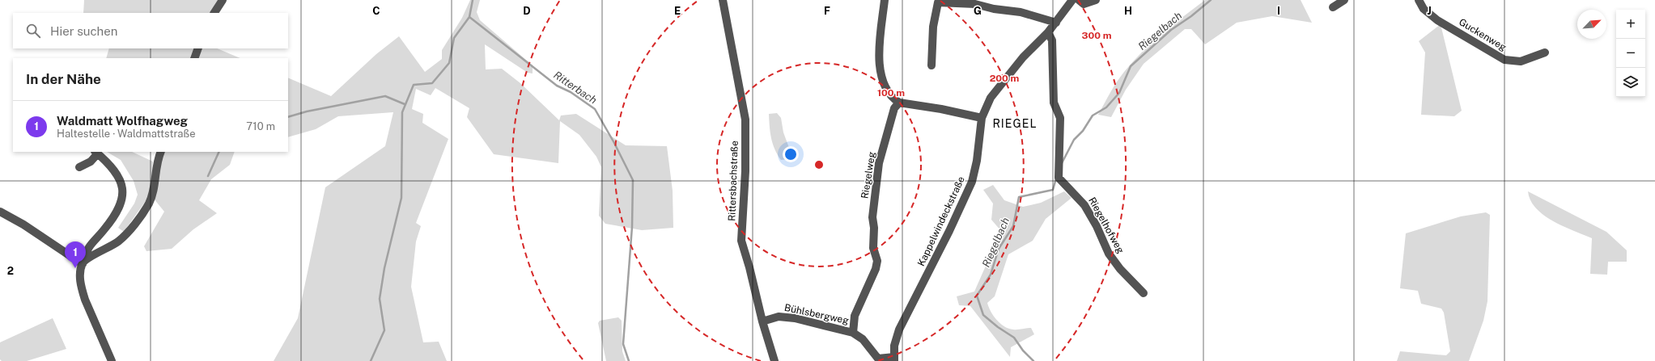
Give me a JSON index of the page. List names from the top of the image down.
{
  "streets": {
    "street": [
      "Guckenweg",
      "Riegelweg",
      "Rittersbachstraße",
      "Kappelwindeckstraße",
      "Riegelhofweg",
      "Bühlsbergweg"
    ]
  },
  "crossings": [
    ["Riegelweg", "Bühlsbergweg"],
    ["Rittersbachstraße", "Bühlsbergweg"],
    ["Kappelwindeckstraße", "Riegelhofweg"],
    ["Kappelwindeckstraße", "Bühlsbergweg"]
  ],
  "districts": ["RIEGEL"],
  "water": ["Riegelbach", "Ritterbach"],
  "north": "top right",
  "page": {
    "map_buttons": ["+", "−"],
    "search": "Hier suchen",
    "heading": "In der Nähe",
    "list": [
      {
        "mark": "1",
        "name": "Waldmatt Wolfhagweg",
        "note": "Haltestelle · Waldmattstraße",
        "value": "710 m"
      }
    ],
    "pins": "1"
  },
  "grid": {
    "columns": [
      "C",
      "D",
      "E",
      "F",
      "G",
      "H",
      "I",
      "J"
    ],
    "rows": ["2"]
  },
  "rings": ["300 m", "200 m", "100 m"]
}
